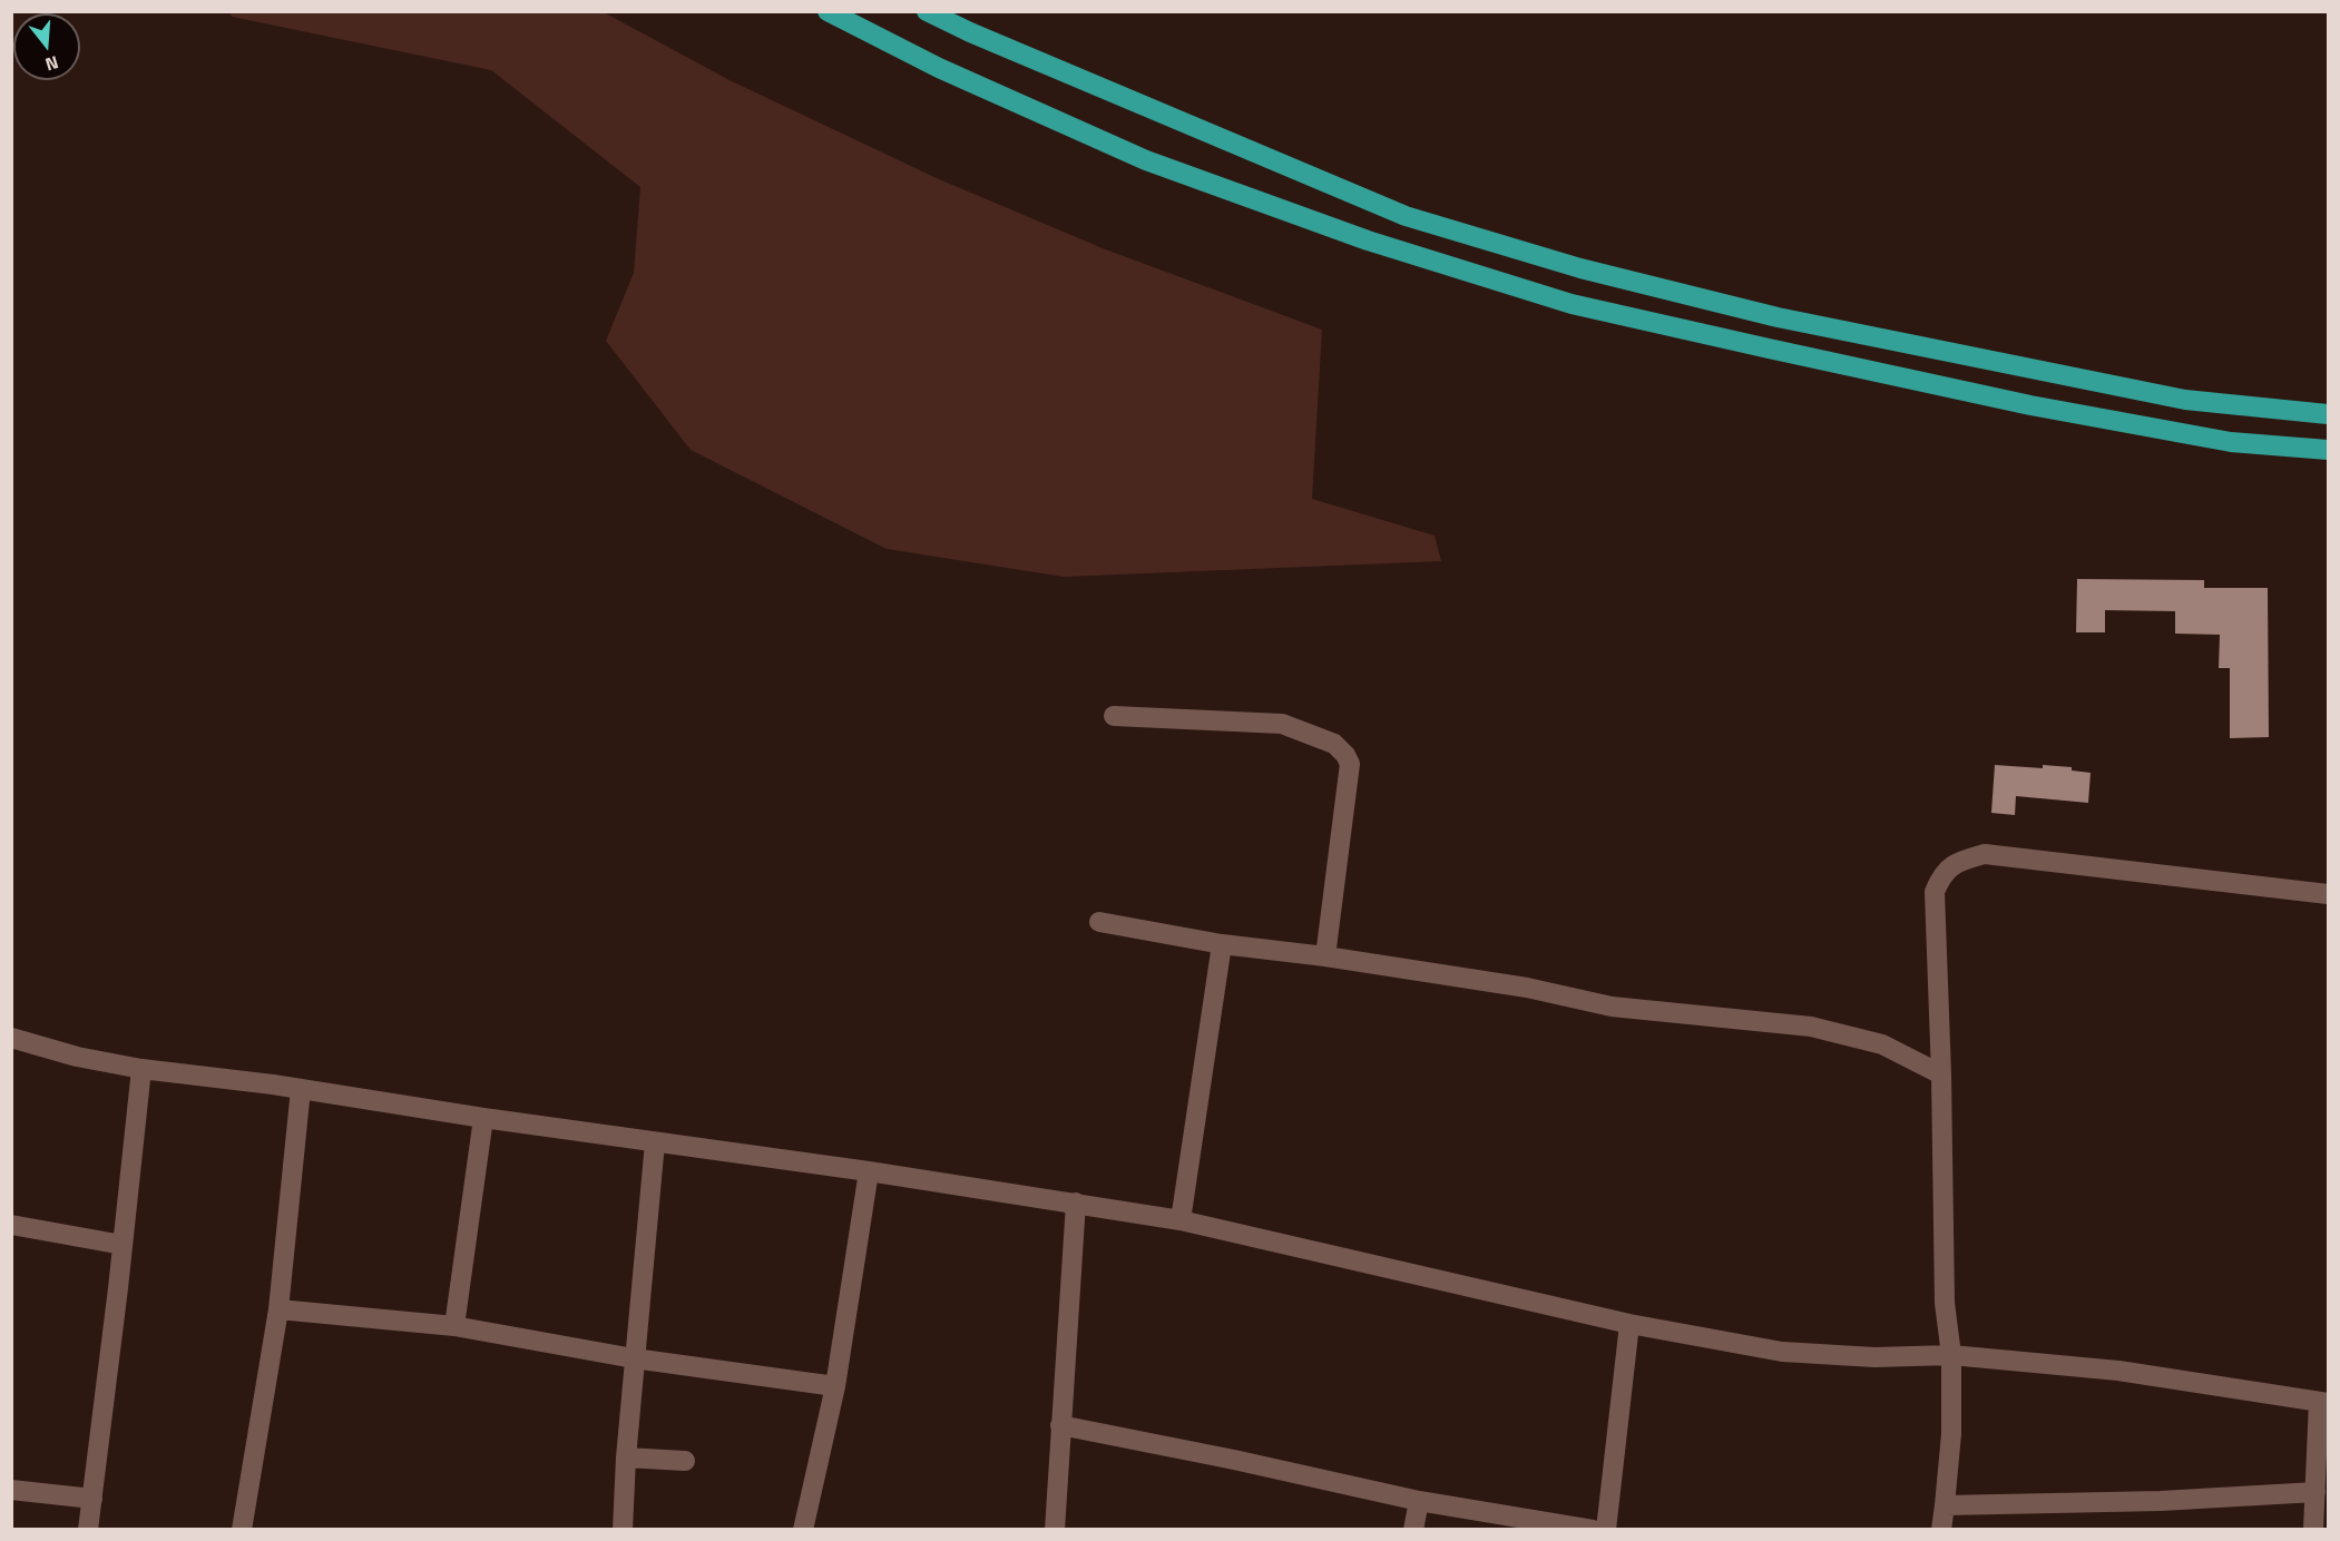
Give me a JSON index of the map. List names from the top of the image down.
{
  "north": "bottom"
}
